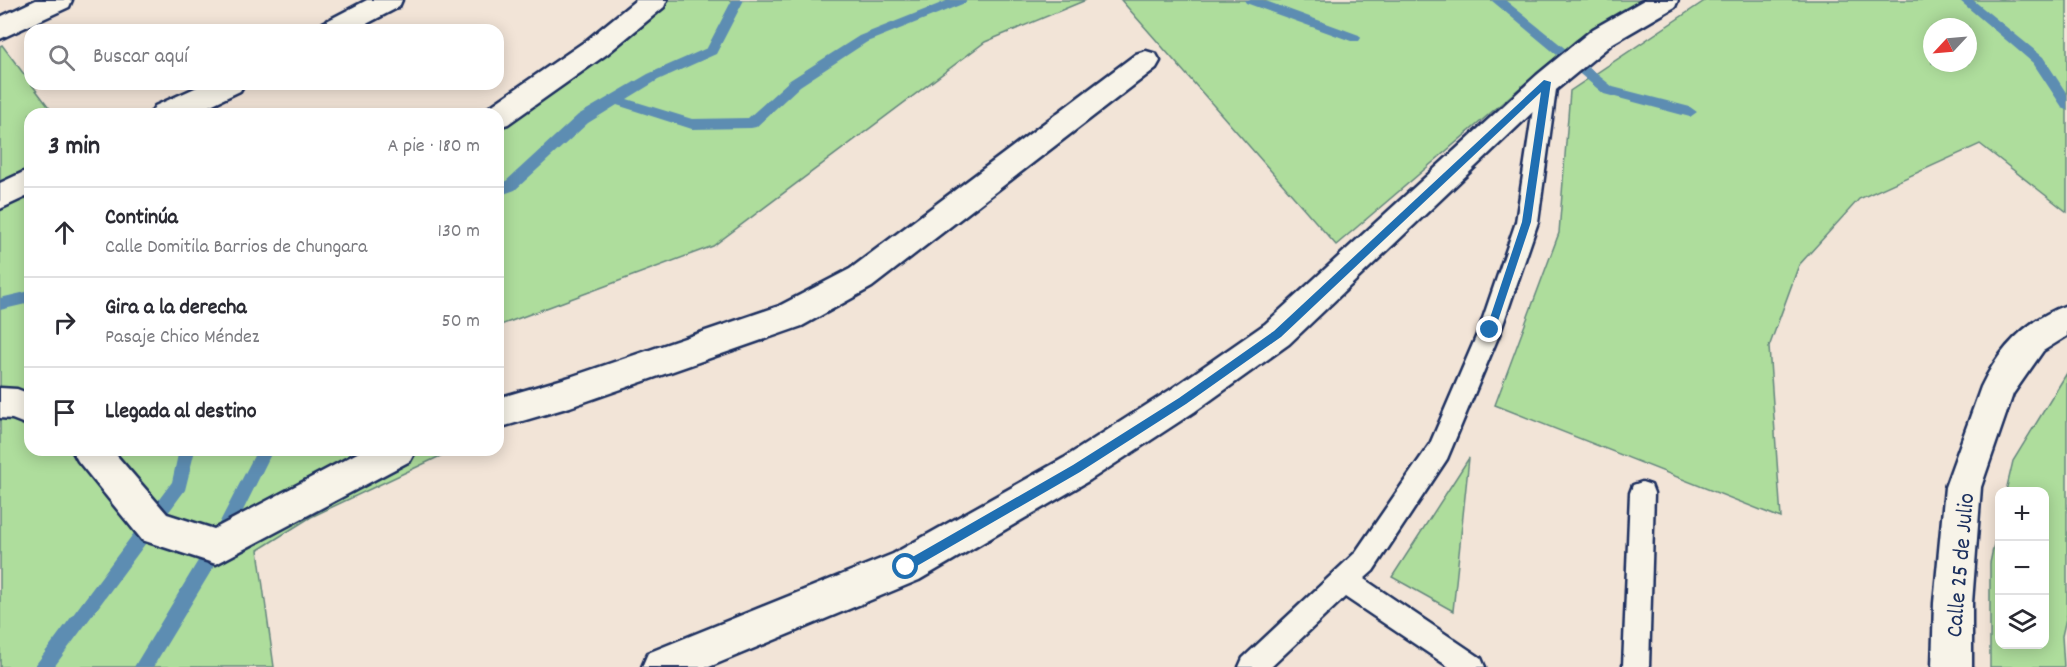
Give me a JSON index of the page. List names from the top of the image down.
{
  "streets": {
    "street": ["Calle 25 de Julio"]
  },
  "north": "bottom left",
  "page": {
    "search": "Buscar aquí",
    "heading": ["3 min", "A pie · 180 m"],
    "list": [
      ["Continúa", "Calle Domitila Barrios de Chungara", "130 m"],
      ["Gira a la derecha", "Pasaje Chico Méndez", "50 m"],
      "Llegada al destino"
    ],
    "map_buttons": ["+", "−"]
  }
}
